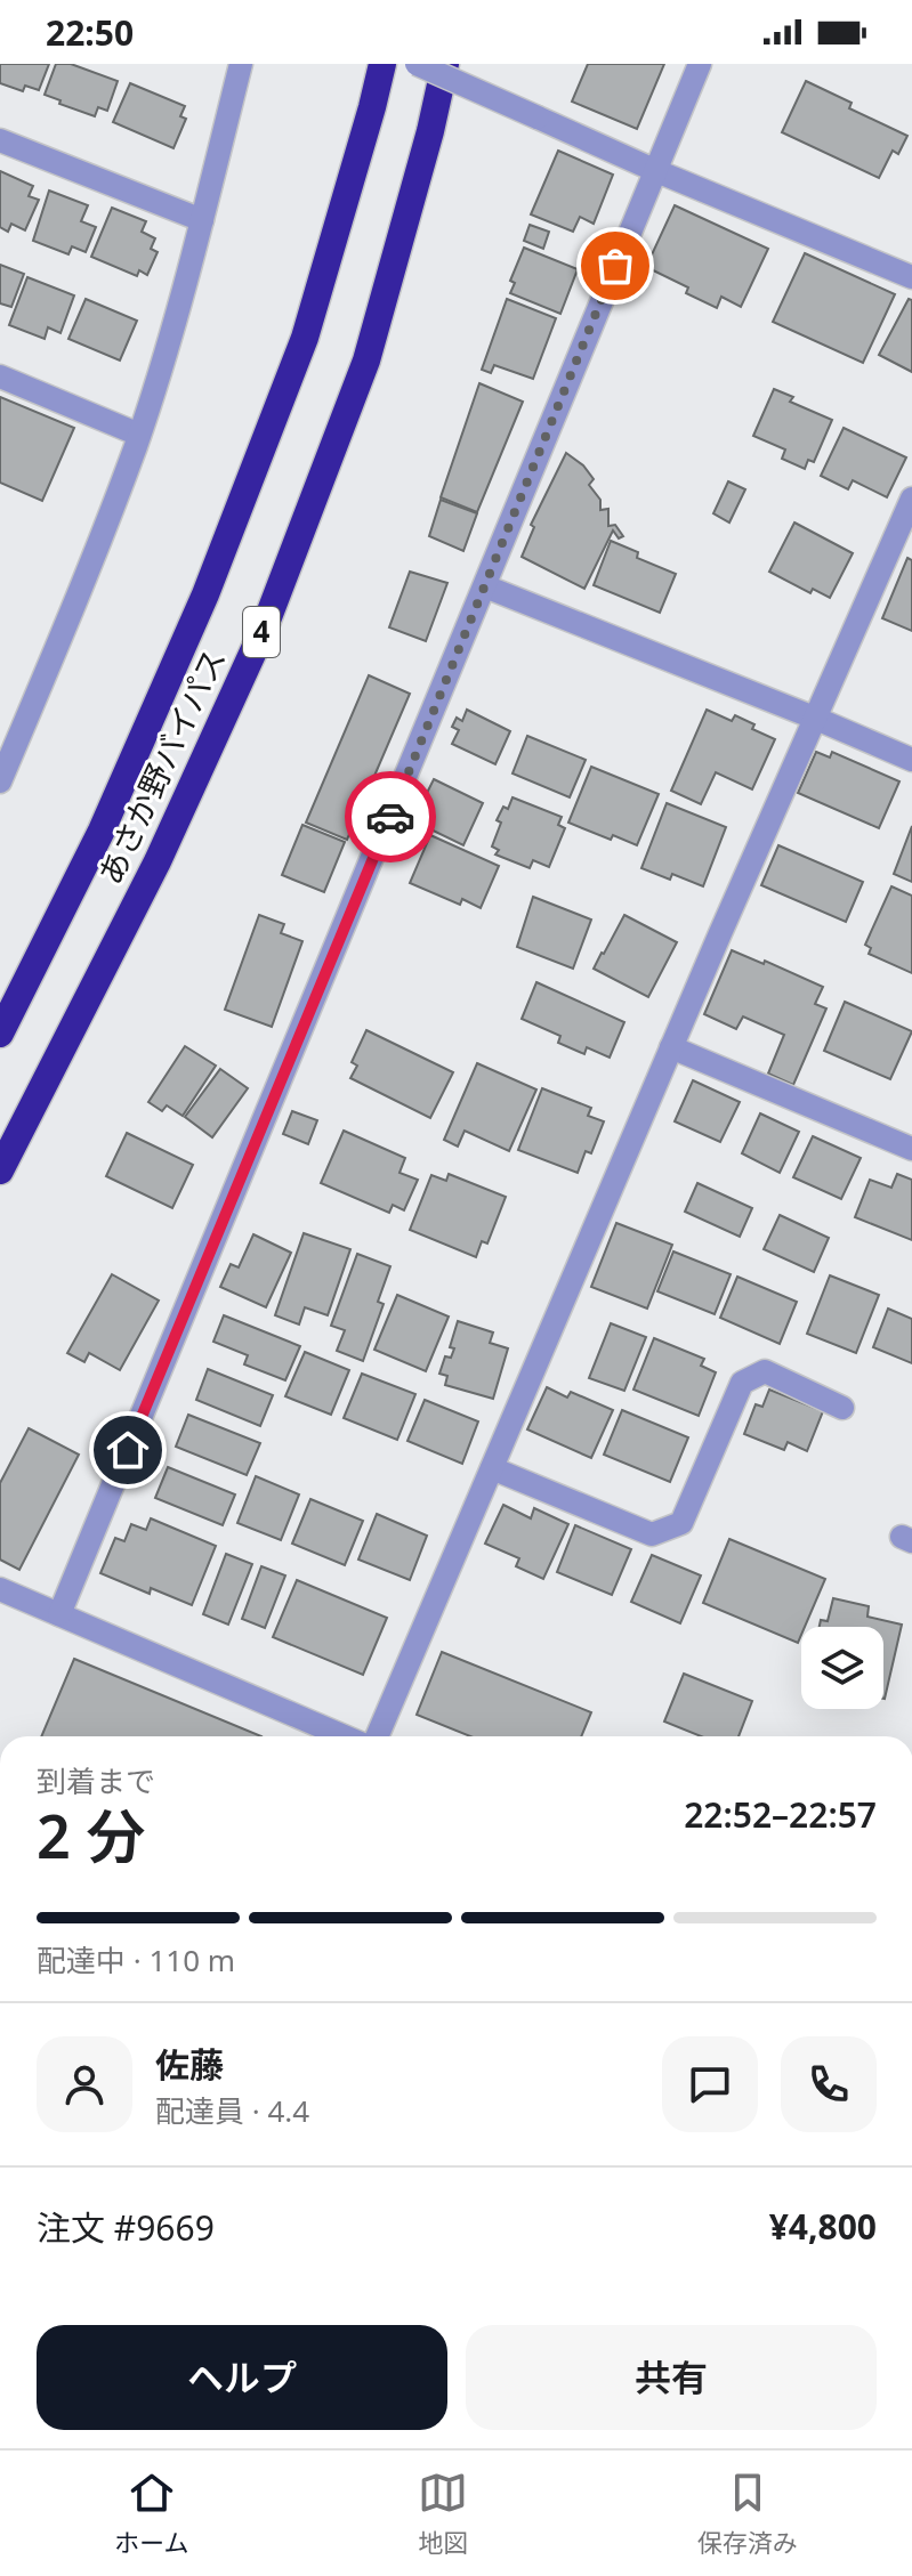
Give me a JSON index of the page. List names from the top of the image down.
{
  "streets": {
    "highway": ["4", "あさか野バイパス"]
  },
  "page": {
    "status": "22:50",
    "heading": ["2 分", "到着まで", "22:52–22:57"],
    "panel": [
      "佐藤",
      "配達員 · 4.4",
      "注文 #9669",
      "¥4,800"
    ],
    "bar": "配達中 · 110 m",
    "buttons": ["ヘルプ", "共有"],
    "tabs": ["ホーム", "地図", "保存済み"]
  }
}
